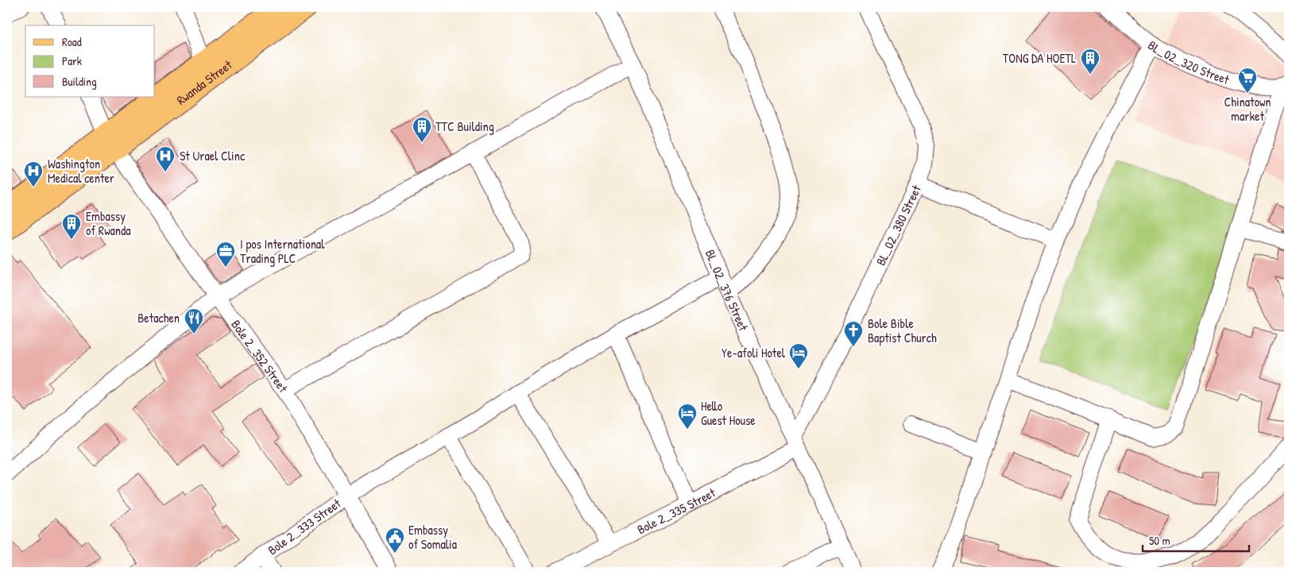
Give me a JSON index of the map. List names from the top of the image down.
{
  "streets": {
    "main road": ["Rwanda Street"],
    "street": [
      "BL_02_320 Street",
      "BL_02_380 Street",
      "BL_02_376 Street",
      "Bole 2_352 Street",
      "Bole 2_335 Street",
      "Bole 2_333 Street"
    ]
  },
  "crossings": [
    ["Rwanda Street", "Bole 2_352 Street"],
    ["BL_02_380 Street", "BL_02_376 Street"],
    ["BL_02_380 Street", "Bole 2_335 Street"],
    ["BL_02_376 Street", "Bole 2_335 Street"],
    ["BL_02_376 Street", "Bole 2_333 Street"],
    ["Bole 2_352 Street", "Bole 2_333 Street"]
  ],
  "places": {
    "building": ["TONG DA HOETL", "TTC Building", "Embassy of Rwanda"],
    "supermarket": ["Chinatown market"],
    "hospital": ["St Urael Clinc", "Washington Medical center"],
    "office": ["I pos International Trading PLC"],
    "restaurant": ["Betachen"],
    "church": ["Bole Bible Baptist Church"],
    "hotel": ["Ye-afoli Hotel", "Hello Guest House"],
    "public building": ["Embassy of Somalia"]
  },
  "legend": ["Road", "Park", "Building"],
  "scale_bar": "50 m"
}
